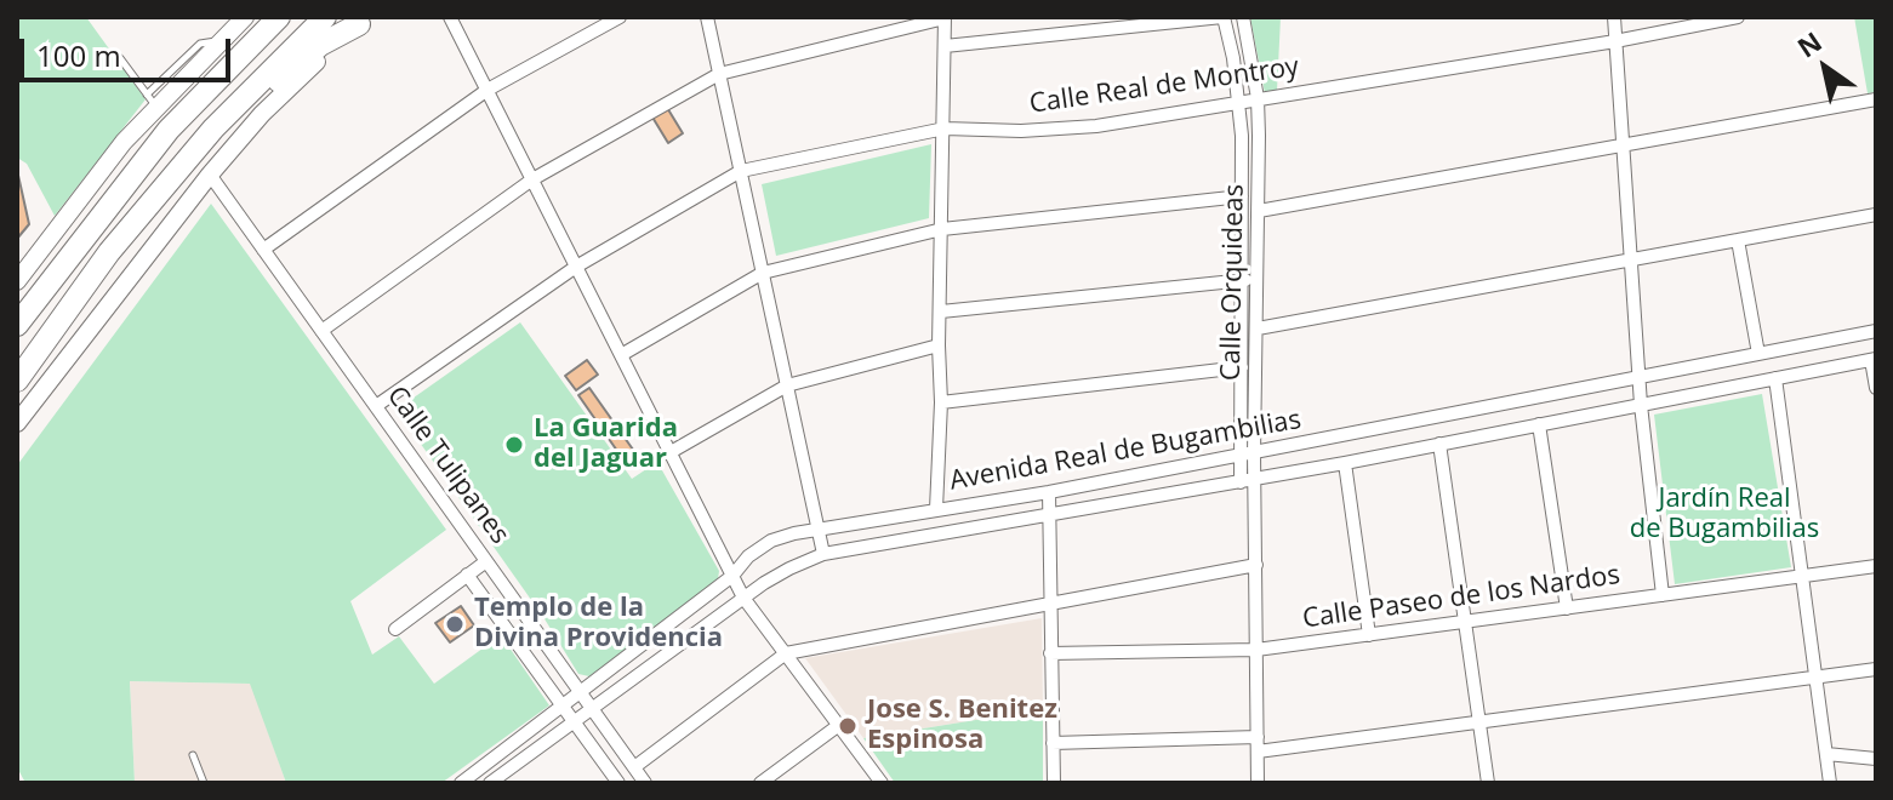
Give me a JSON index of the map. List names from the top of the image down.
{
  "streets": {
    "street": [
      "Calle Real de Montroy",
      "Calle Orquideas",
      "Avenida Real de Bugambilias",
      "Calle Tulipanes",
      "Calle Paseo de los Nardos"
    ]
  },
  "crossings": [
    ["Calle Real de Montroy", "Calle Orquideas"],
    ["Calle Real de Montroy", "Calle Tulipanes"],
    ["Calle Orquideas", "Avenida Real de Bugambilias"],
    ["Calle Orquideas", "Calle Paseo de los Nardos"],
    ["Avenida Real de Bugambilias", "Calle Tulipanes"]
  ],
  "parks": ["Jardín Real de Bugambilias"],
  "places": ["La Guarida del Jaguar", "Templo de la Divina Providencia", "Jose S. Benitez Espinosa"],
  "scale_bar": "100 m",
  "north": "top left"
}
